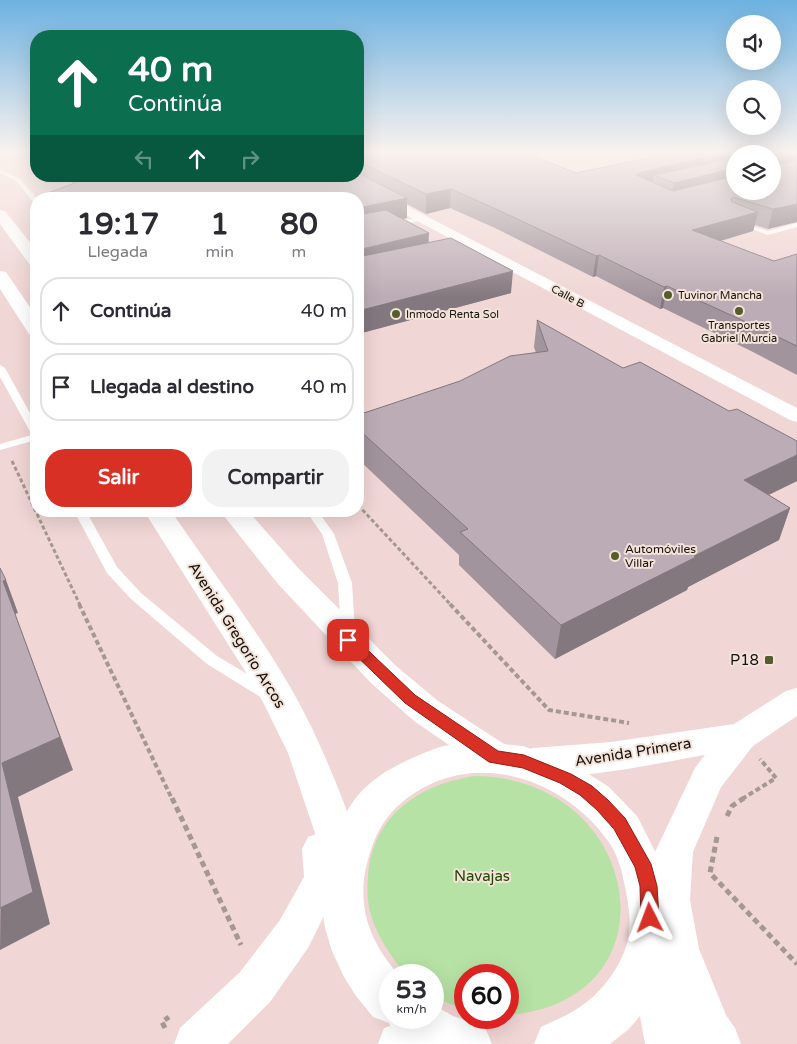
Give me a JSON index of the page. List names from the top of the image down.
{
  "streets": {
    "main road": ["Avenida Gregorio Arcos"],
    "street": ["Calle B", "Avenida Primera"]
  },
  "parks": ["Navajas"],
  "places": {
    "other": [
      "Tuvinor Mancha",
      "Transportes Gabriel Murcia",
      "Inmodo Renta Sol",
      "Automóviles Villar"
    ],
    "transit": ["P18"]
  },
  "page": {
    "turn": ["40 m", "Continúa"],
    "eta": [
      "19:17",
      "Llegada",
      "1",
      "min",
      "80",
      "m"
    ],
    "list": [
      {
        "name": "Continúa",
        "value": "40 m"
      },
      {
        "name": "Llegada al destino",
        "value": "40 m"
      }
    ],
    "buttons": ["Salir", "Compartir"],
    "speed": "53 km/h",
    "limit": "60"
  }
}
